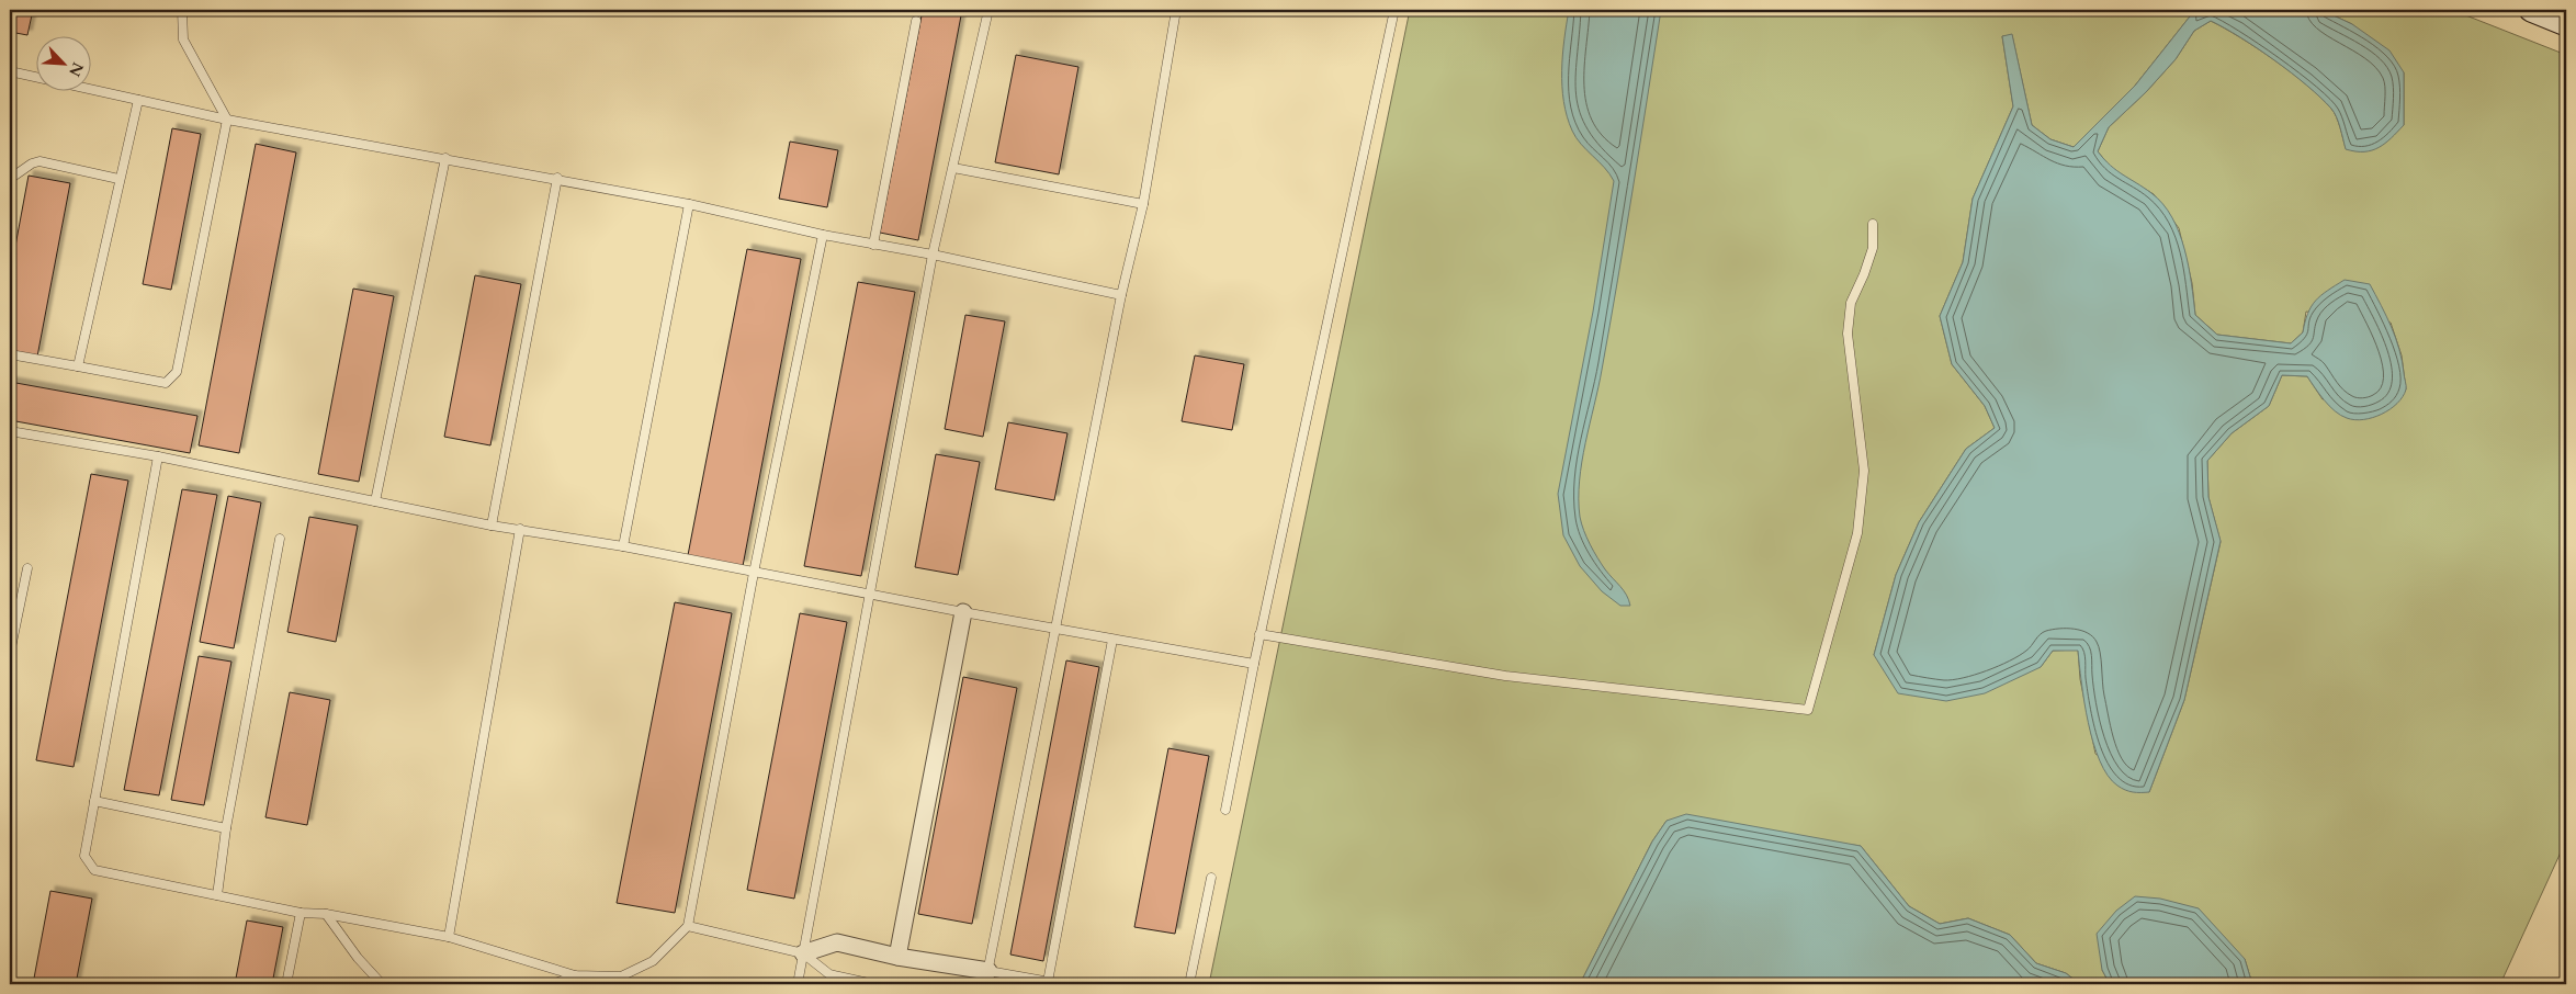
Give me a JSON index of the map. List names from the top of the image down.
{
  "north": "bottom right"
}
